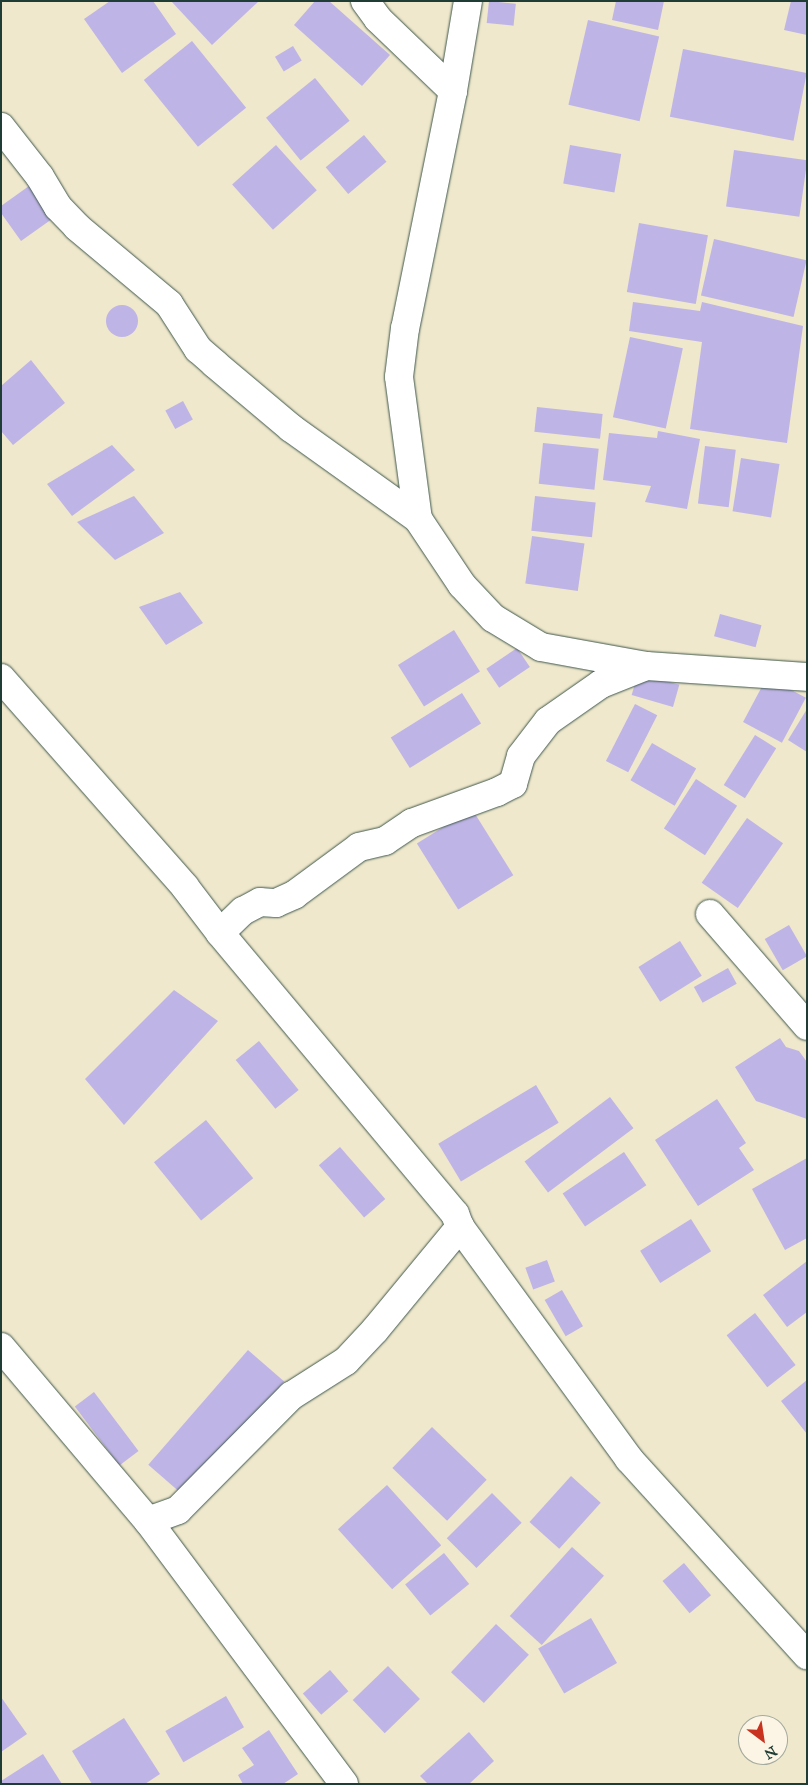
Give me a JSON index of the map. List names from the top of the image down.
{
  "north": "bottom right"
}
